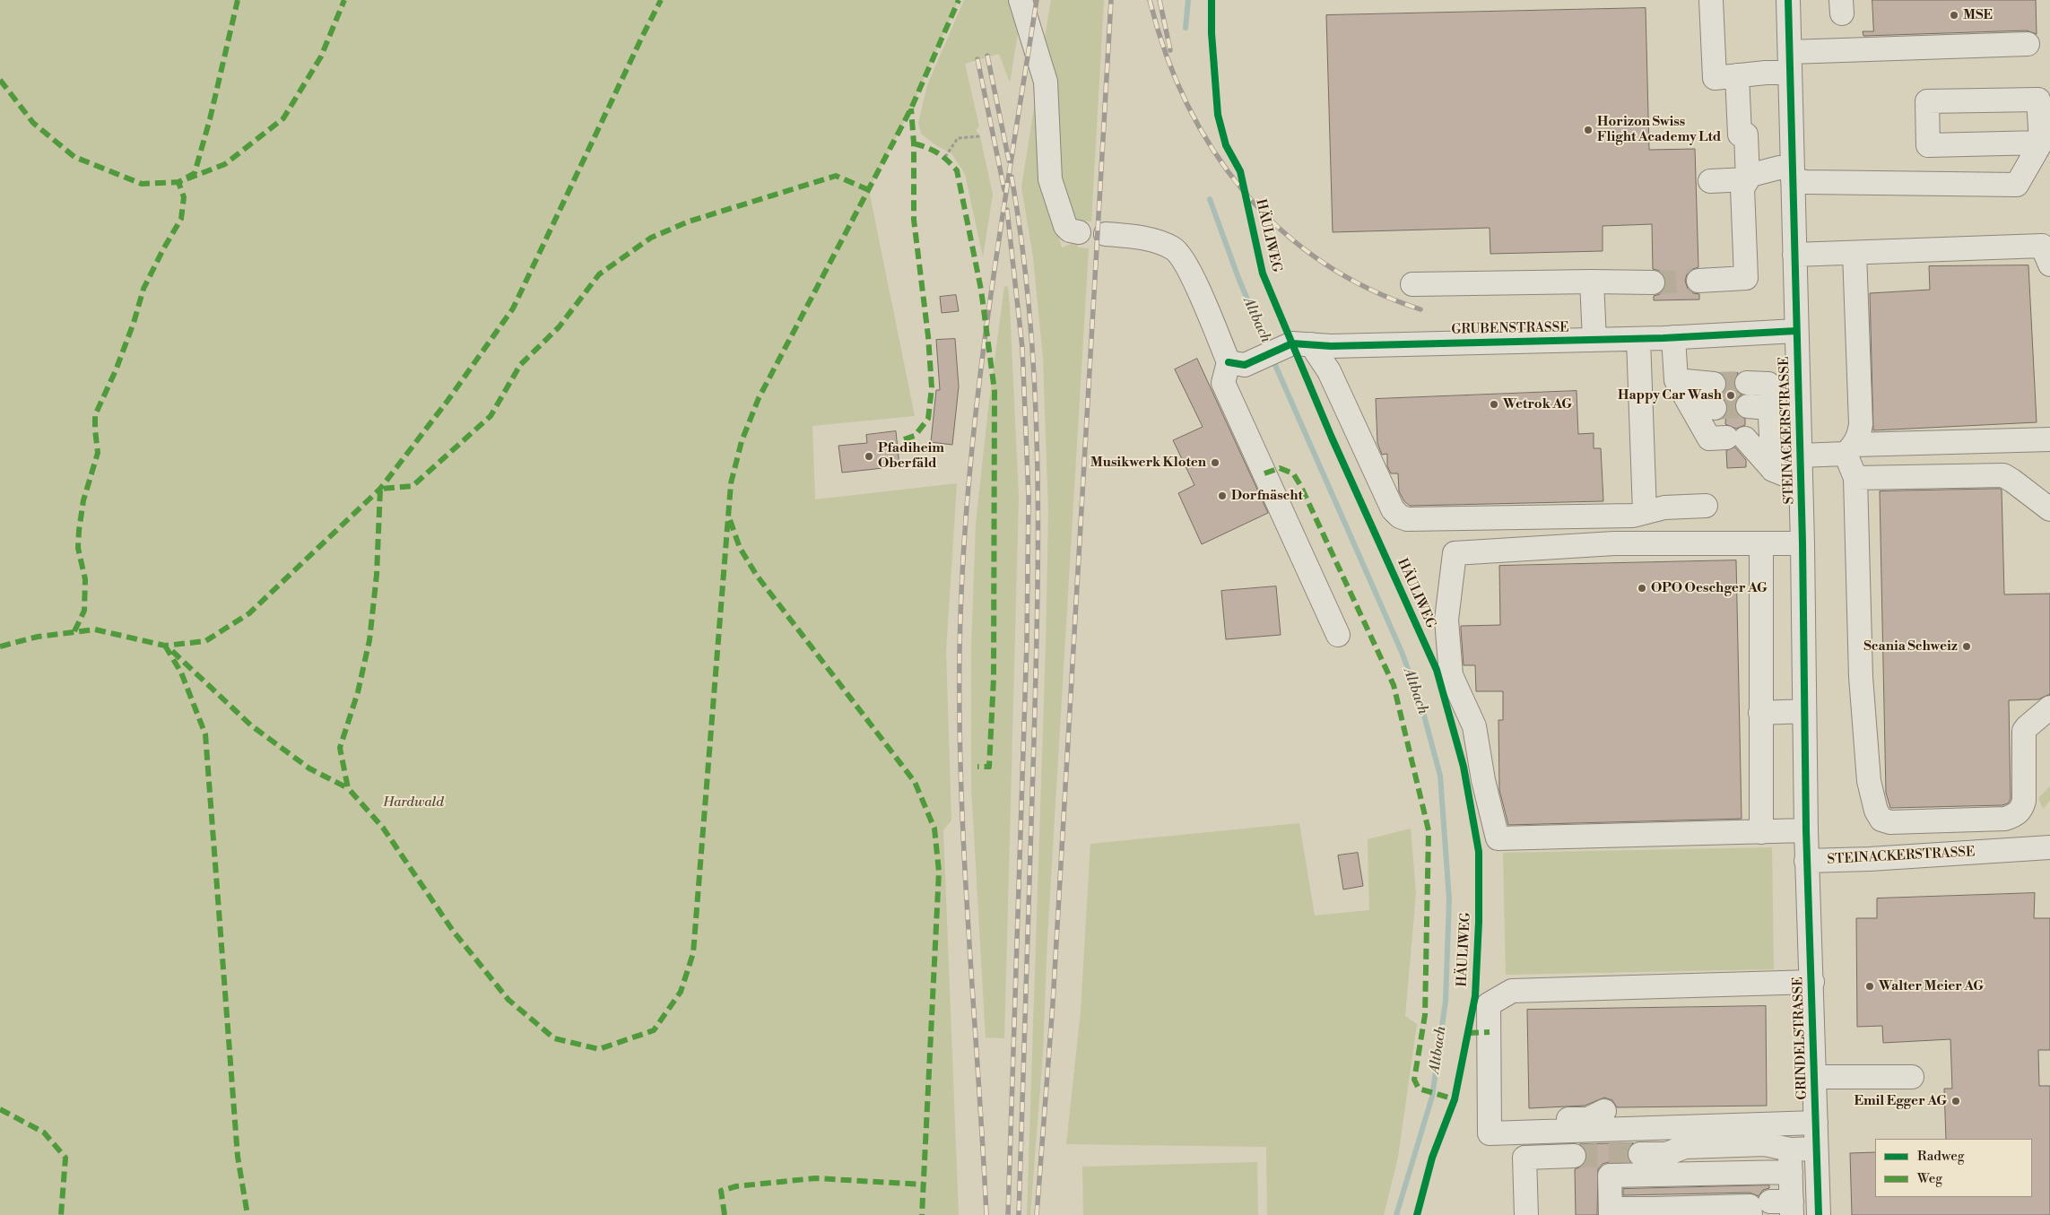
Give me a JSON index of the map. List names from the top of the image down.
{
  "streets": {
    "street": ["GRUBENSTRASSE", "STEINACKERSTRASSE", "GRINDELSTRASSE"],
    "cycle path": ["HÄULIWEG"]
  },
  "crossings": [
    ["GRUBENSTRASSE", "STEINACKERSTRASSE"],
    ["STEINACKERSTRASSE", "GRINDELSTRASSE"]
  ],
  "water": ["Altbach"],
  "parks": ["Hardwald"],
  "places": [
    "MSE",
    "Horizon Swiss Flight Academy Ltd",
    "Happy Car Wash",
    "Wetrok AG",
    "Pfadiheim Oberfäld",
    "Musikwerk Kloten",
    "Dorfnäscht",
    "OPO Oeschger AG",
    "Scania Schweiz",
    "Walter Meier AG",
    "Emil Egger AG"
  ],
  "legend": ["Radweg", "Weg"]
}
